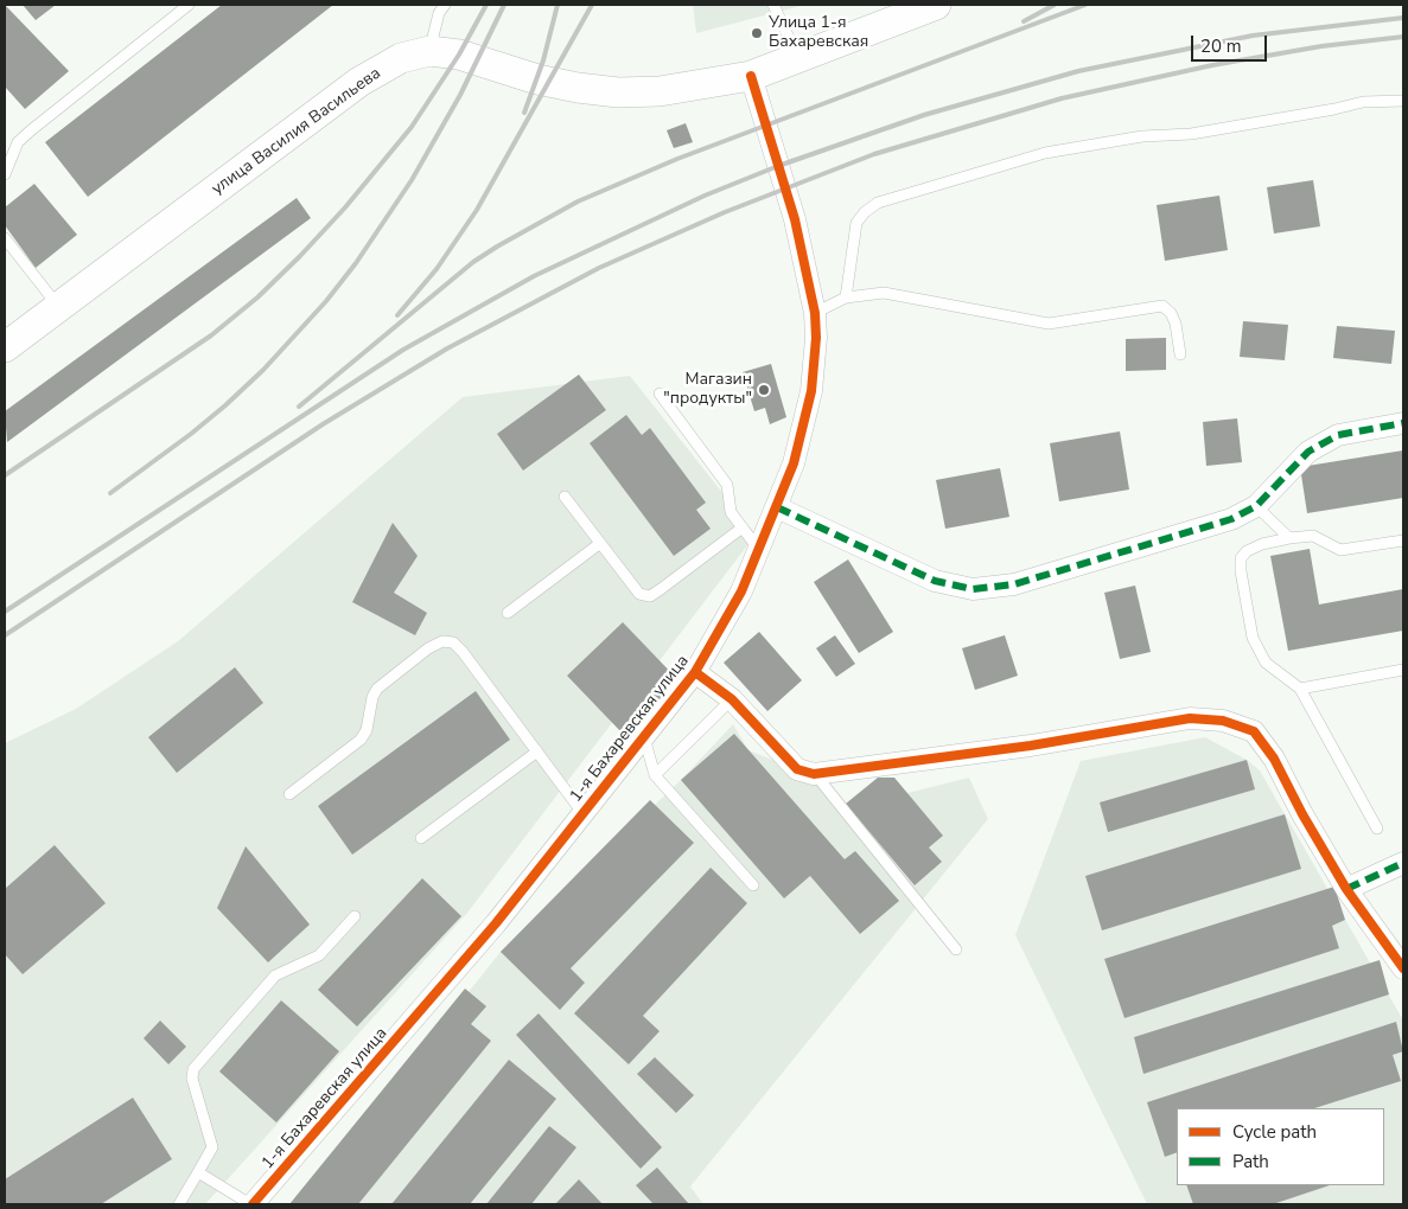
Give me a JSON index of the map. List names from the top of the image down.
{
  "streets": {
    "main road": ["улица Василия Васильева"],
    "street": ["1-я Бахаревская улица"]
  },
  "crossings": [
    ["улица Василия Васильева", "1-я Бахаревская улица"]
  ],
  "places": ["Улица 1-я Бахаревская", "Магазин \"продукты\""],
  "legend": ["Cycle path", "Path"],
  "scale_bar": "20 m"
}
